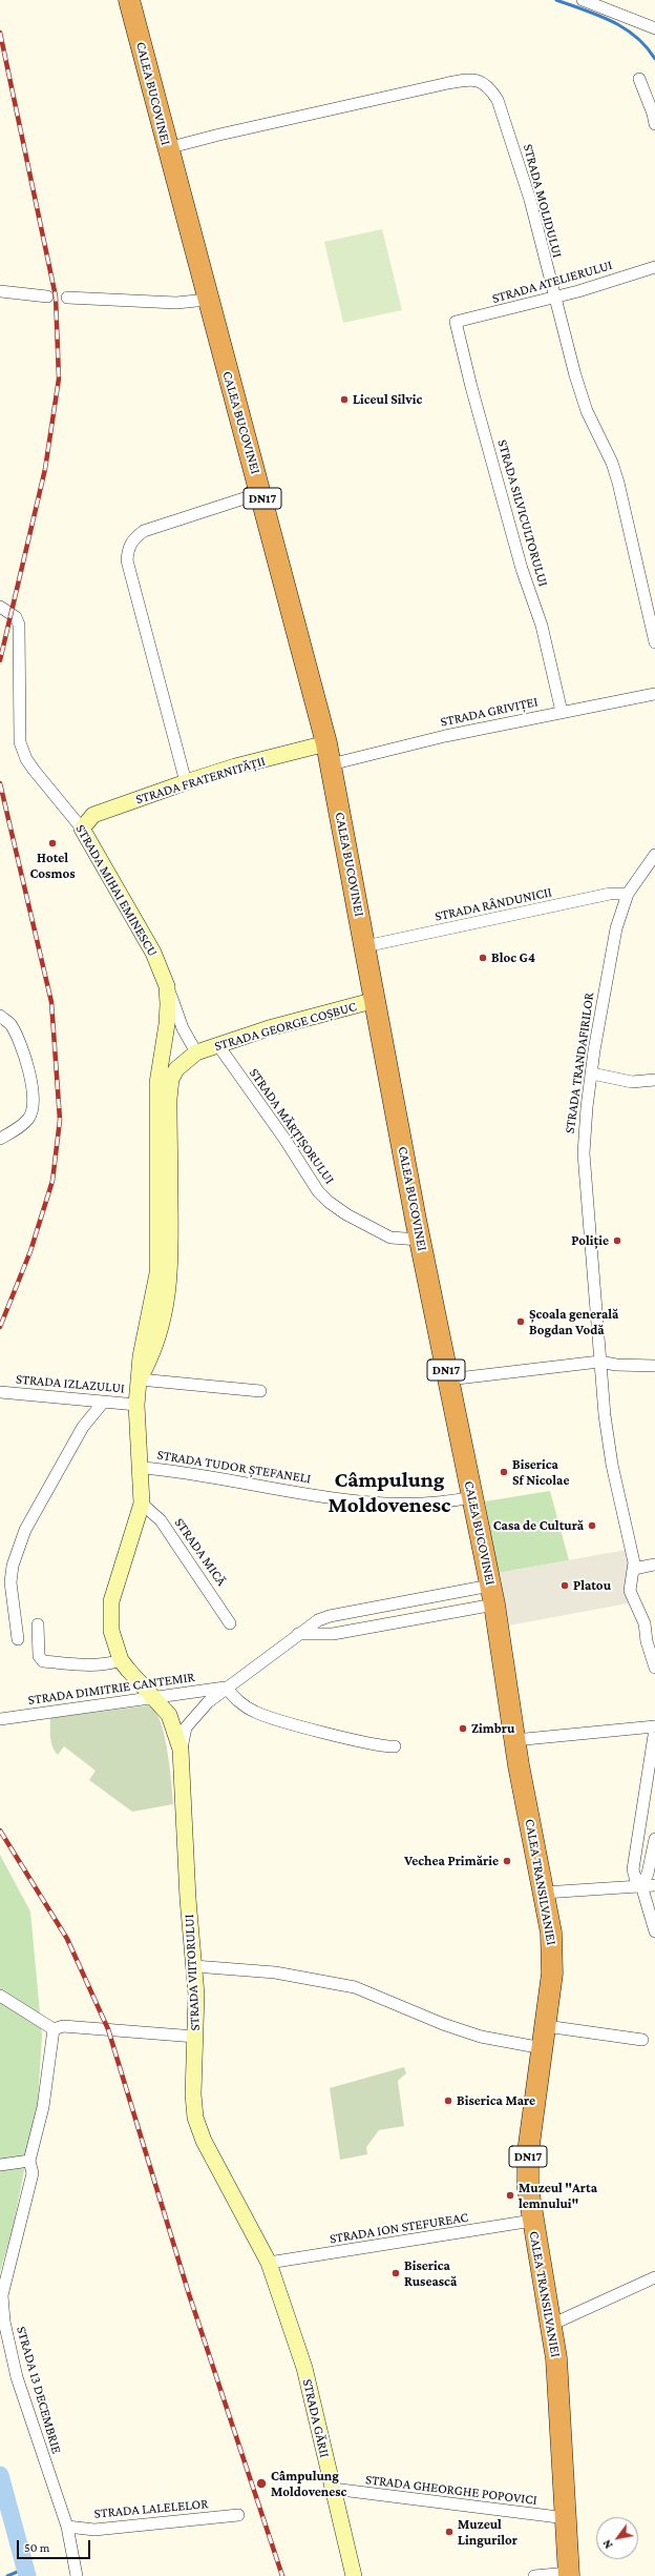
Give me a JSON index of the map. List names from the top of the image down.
{
  "streets": {
    "highway": ["CALEA BUCOVINEI", "DN17", "CALEA TRANSILVANIEI"],
    "street": [
      "STRADA MOLIDULUI",
      "STRADA ATELIERULUI",
      "STRADA SILVICULTORULUI",
      "STRADA GRIVIȚEI",
      "STRADA FRATERNITĂȚII",
      "STRADA MIHAI EMINESCU",
      "STRADA RÂNDUNICII",
      "STRADA GEORGE COȘBUC",
      "STRADA TRANDAFIRILOR",
      "STRADA MĂRȚIȘORULUI",
      "STRADA IZLAZULUI",
      "STRADA TUDOR ȘTEFANELI",
      "STRADA MICĂ",
      "STRADA DIMITRIE CANTEMIR",
      "STRADA VIITORULUI",
      "STRADA ION STEFUREAC",
      "STRADA 13 DECEMBRIE",
      "STRADA GĂRII",
      "STRADA GHEORGHE POPOVICI",
      "STRADA LALELELOR"
    ]
  },
  "crossings": [
    ["CALEA BUCOVINEI", "STRADA MOLIDULUI"],
    ["CALEA BUCOVINEI", "STRADA GRIVIȚEI"],
    ["CALEA BUCOVINEI", "STRADA FRATERNITĂȚII"],
    ["CALEA BUCOVINEI", "STRADA RÂNDUNICII"],
    ["CALEA BUCOVINEI", "STRADA GEORGE COȘBUC"],
    ["CALEA BUCOVINEI", "STRADA MĂRȚIȘORULUI"],
    ["CALEA BUCOVINEI", "STRADA TUDOR ȘTEFANELI"],
    ["CALEA BUCOVINEI", "STRADA DIMITRIE CANTEMIR"],
    ["CALEA BUCOVINEI", "CALEA TRANSILVANIEI"],
    ["STRADA MOLIDULUI", "STRADA ATELIERULUI"],
    ["STRADA ATELIERULUI", "STRADA SILVICULTORULUI"],
    ["STRADA SILVICULTORULUI", "STRADA GRIVIȚEI"],
    ["STRADA FRATERNITĂȚII", "STRADA MIHAI EMINESCU"],
    ["STRADA MIHAI EMINESCU", "STRADA GEORGE COȘBUC"],
    ["STRADA MIHAI EMINESCU", "STRADA IZLAZULUI"],
    ["STRADA MIHAI EMINESCU", "STRADA TUDOR ȘTEFANELI"],
    ["STRADA MIHAI EMINESCU", "STRADA MICĂ"],
    ["STRADA MIHAI EMINESCU", "STRADA DIMITRIE CANTEMIR"],
    ["STRADA MIHAI EMINESCU", "STRADA VIITORULUI"],
    ["STRADA RÂNDUNICII", "STRADA TRANDAFIRILOR"],
    ["STRADA GEORGE COȘBUC", "STRADA MĂRȚIȘORULUI"],
    ["STRADA DIMITRIE CANTEMIR", "STRADA VIITORULUI"],
    ["CALEA TRANSILVANIEI", "STRADA ION STEFUREAC"],
    ["CALEA TRANSILVANIEI", "STRADA GHEORGHE POPOVICI"],
    ["STRADA VIITORULUI", "STRADA ION STEFUREAC"],
    ["STRADA VIITORULUI", "STRADA GĂRII"],
    ["STRADA ION STEFUREAC", "STRADA GĂRII"],
    ["STRADA 13 DECEMBRIE", "STRADA LALELELOR"],
    ["STRADA GĂRII", "STRADA GHEORGHE POPOVICI"]
  ],
  "districts": ["Câmpulung Moldovenesc"],
  "places": [
    "Liceul Silvic",
    "Hotel Cosmos",
    "Bloc G4",
    "Poliție",
    "Școala generală Bogdan Vodă",
    "Biserica Sf Nicolae",
    "Casa de Cultură",
    "Platou",
    "Zimbru",
    "Vechea Primărie",
    "Biserica Mare",
    "Muzeul \"Arta lemnului\"",
    "Biserica Rusească",
    "Câmpulung Moldovenesc",
    "Muzeul Lingurilor"
  ],
  "scale_bar": "50 m",
  "north": "bottom left"
}
